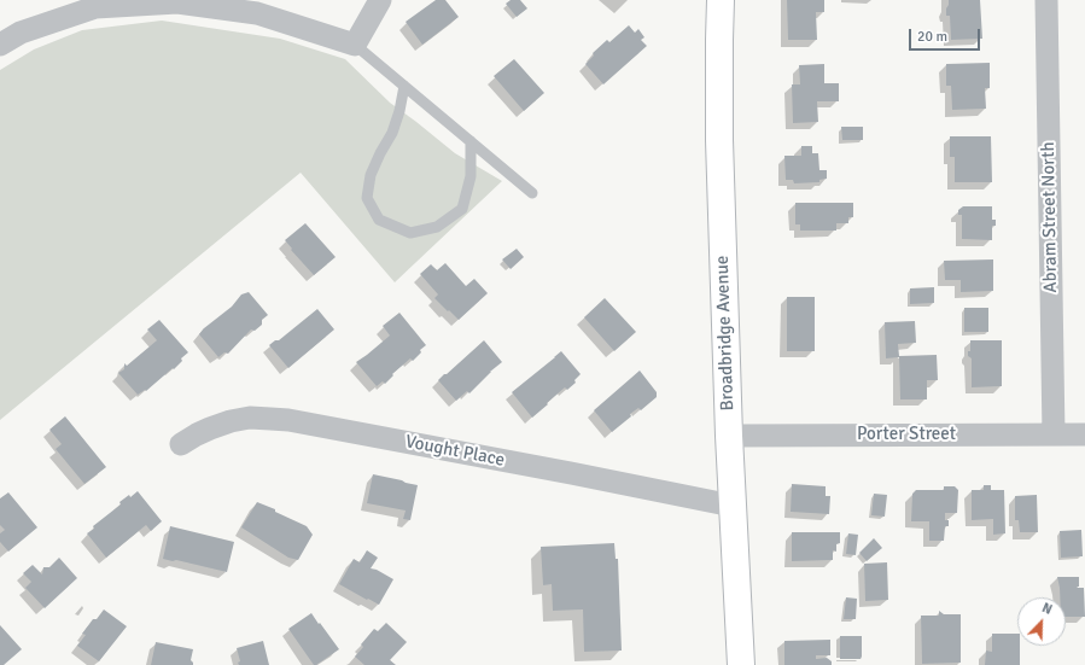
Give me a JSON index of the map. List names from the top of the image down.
{
  "streets": {
    "main road": ["Broadbridge Avenue"],
    "street": ["Abram Street North", "Porter Street", "Vought Place"]
  },
  "crossings": [
    ["Abram Street North", "Porter Street"],
    ["Broadbridge Avenue", "Porter Street"],
    ["Broadbridge Avenue", "Vought Place"]
  ],
  "scale_bar": "20 m",
  "north": "top right"
}
